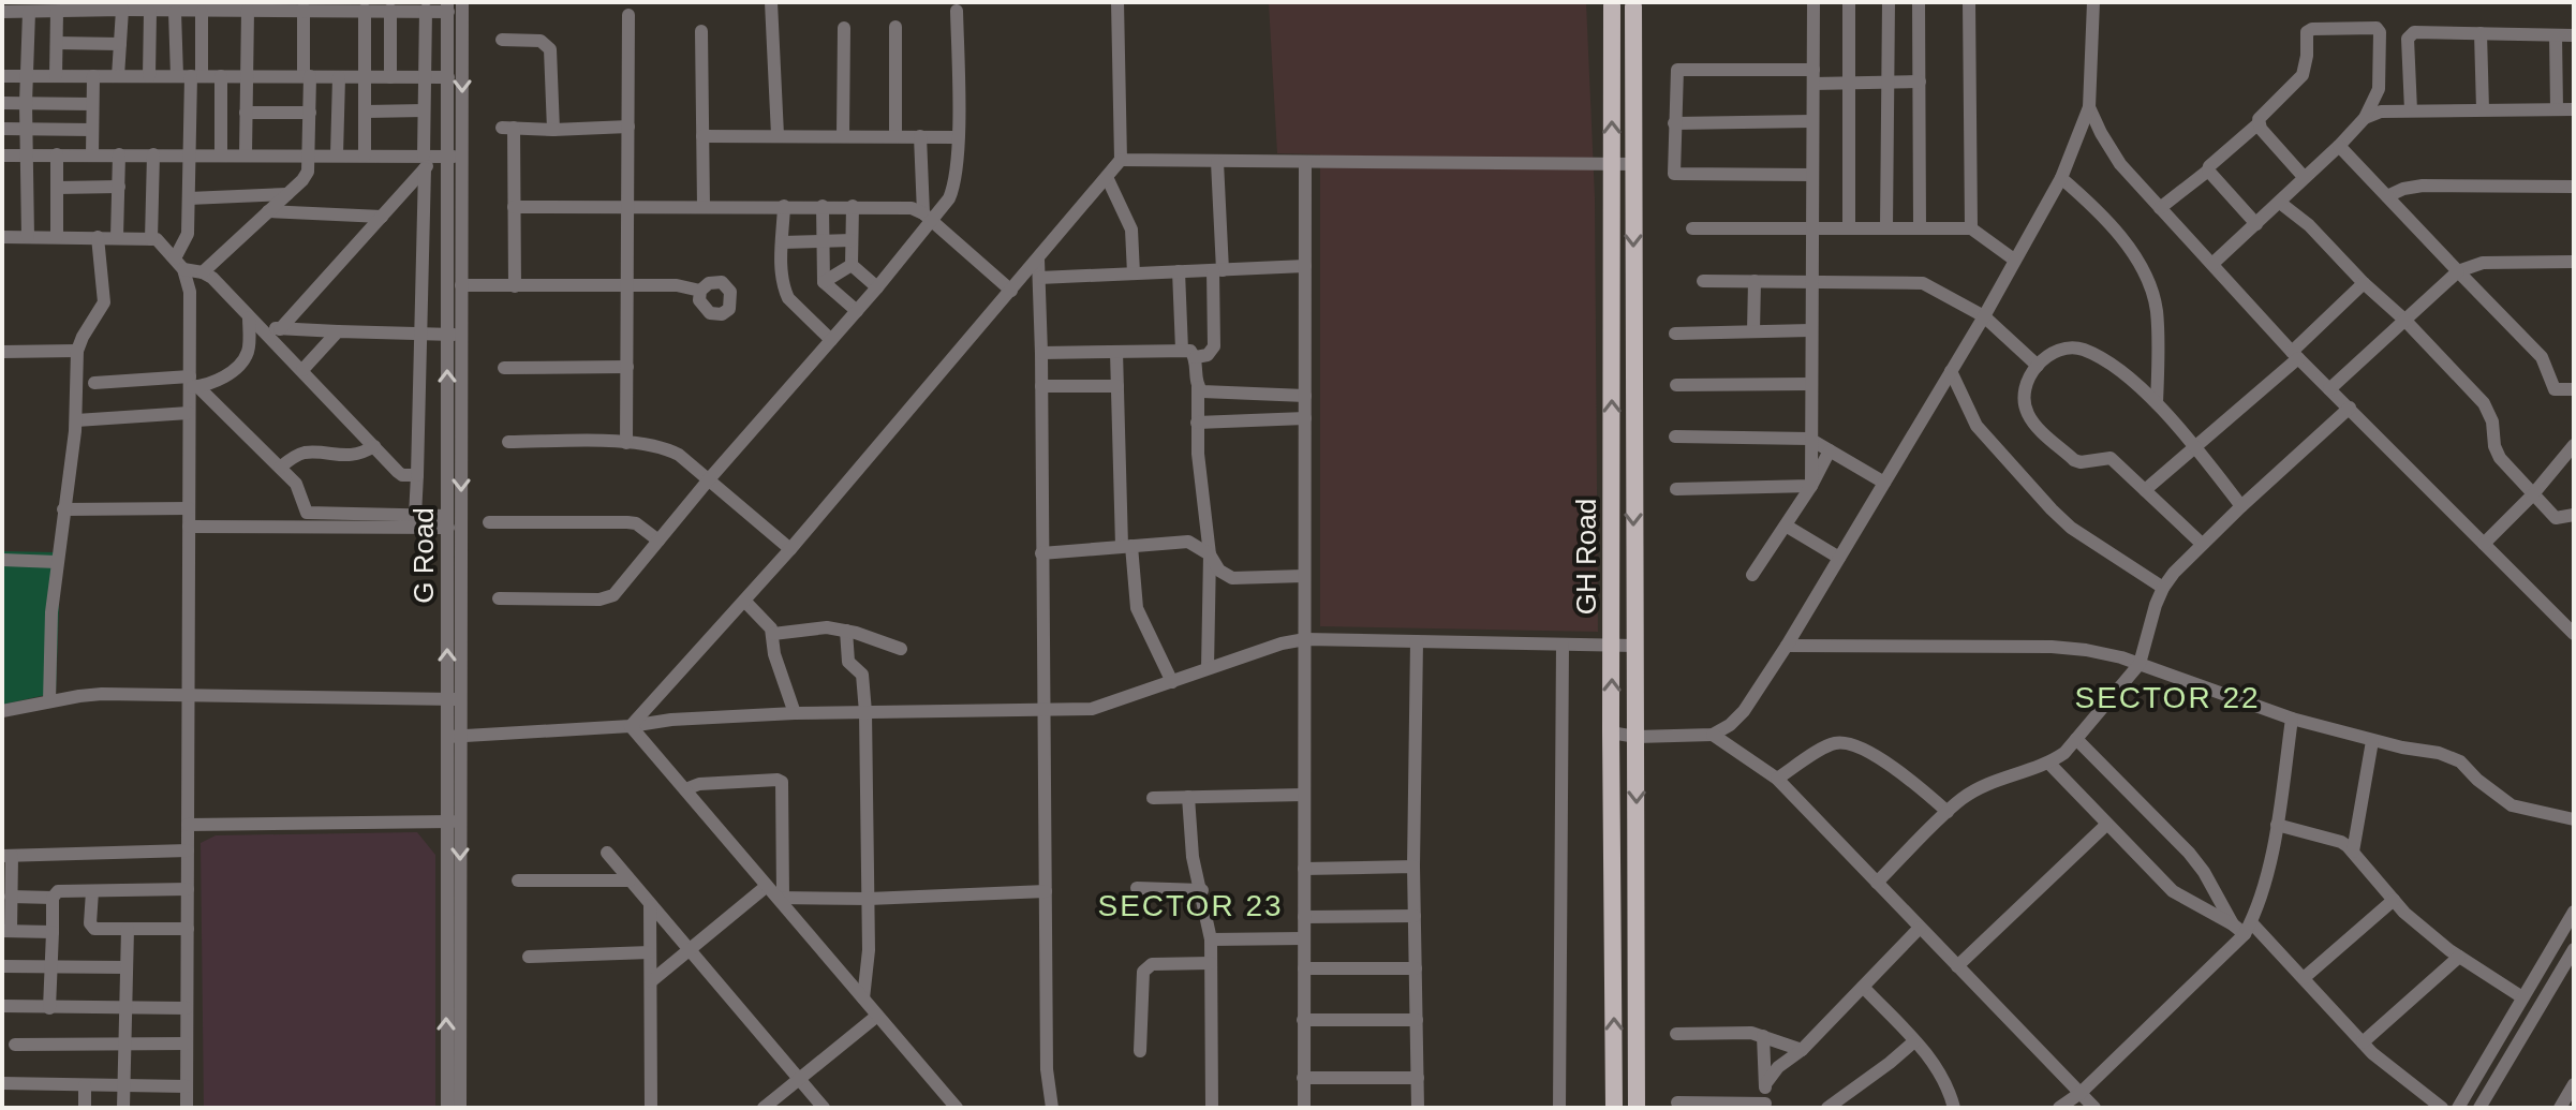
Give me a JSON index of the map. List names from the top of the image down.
{
  "streets": {
    "main road": ["GH Road"],
    "street": ["G Road"]
  },
  "districts": ["SECTOR 22", "SECTOR 23"]
}
